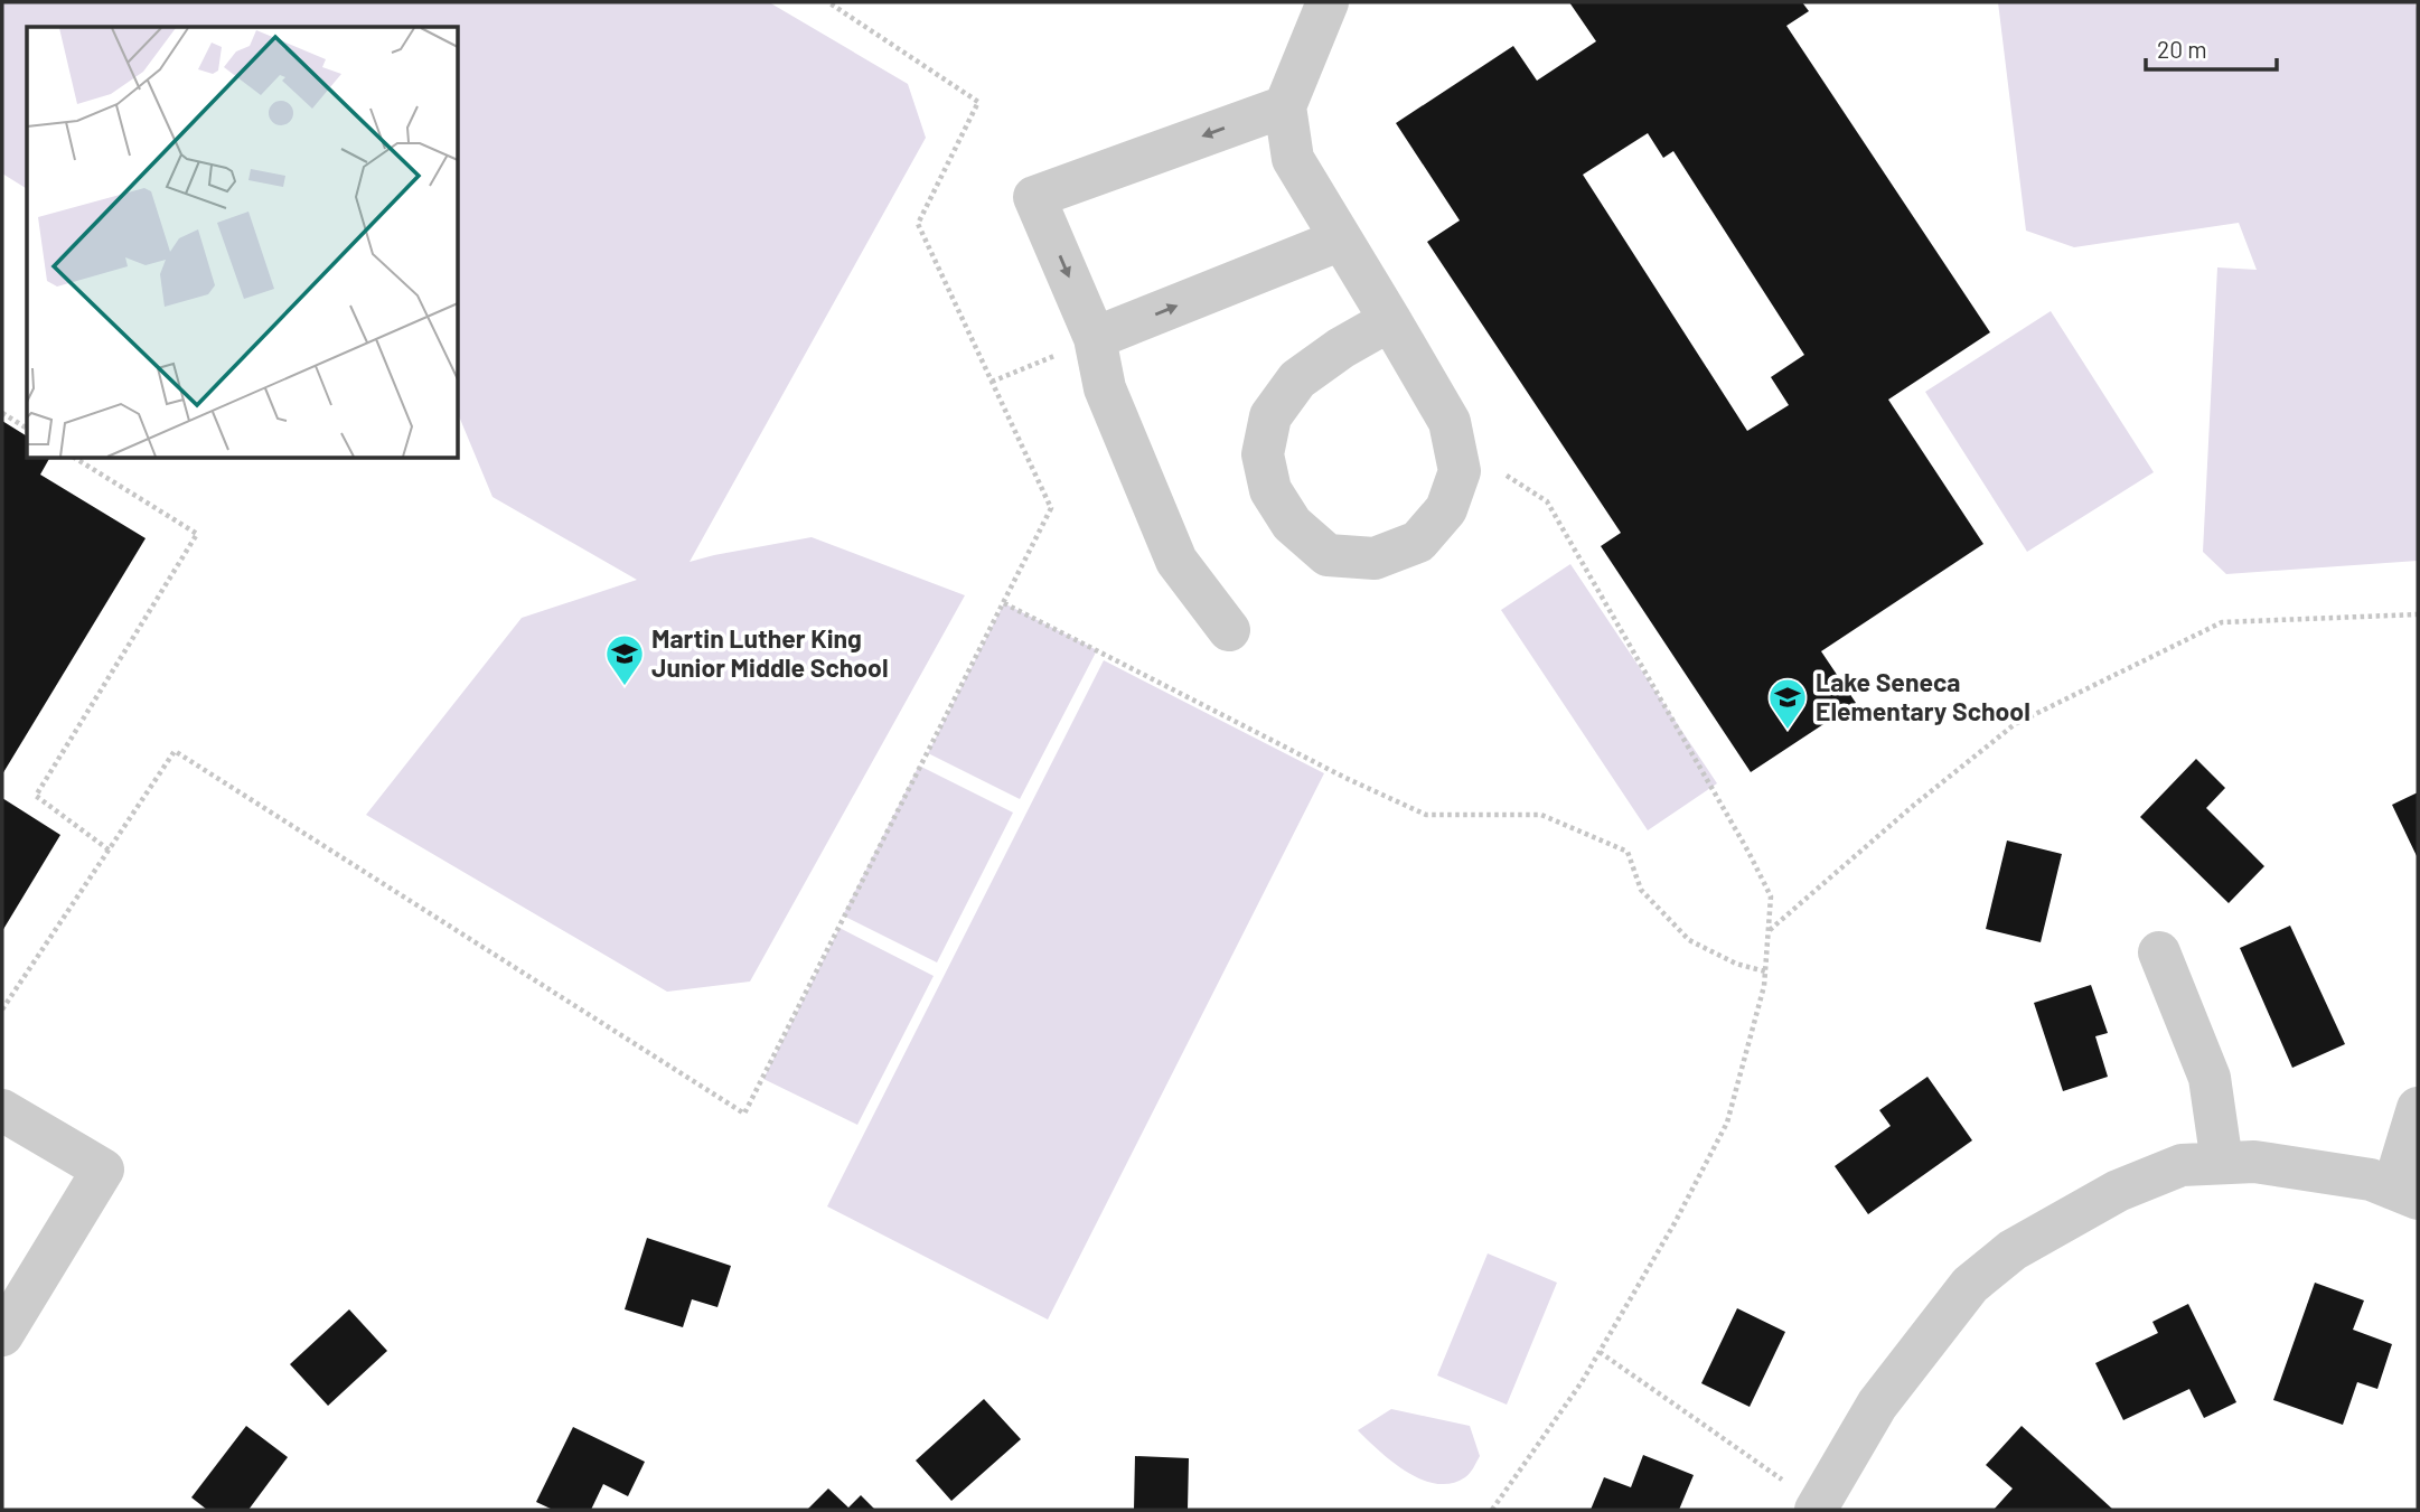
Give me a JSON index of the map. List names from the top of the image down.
{
  "places": {
    "school or university": ["Martin Luther King Junior Middle School", "Lake Seneca Elementary School"]
  },
  "scale_bar": "20 m"
}
